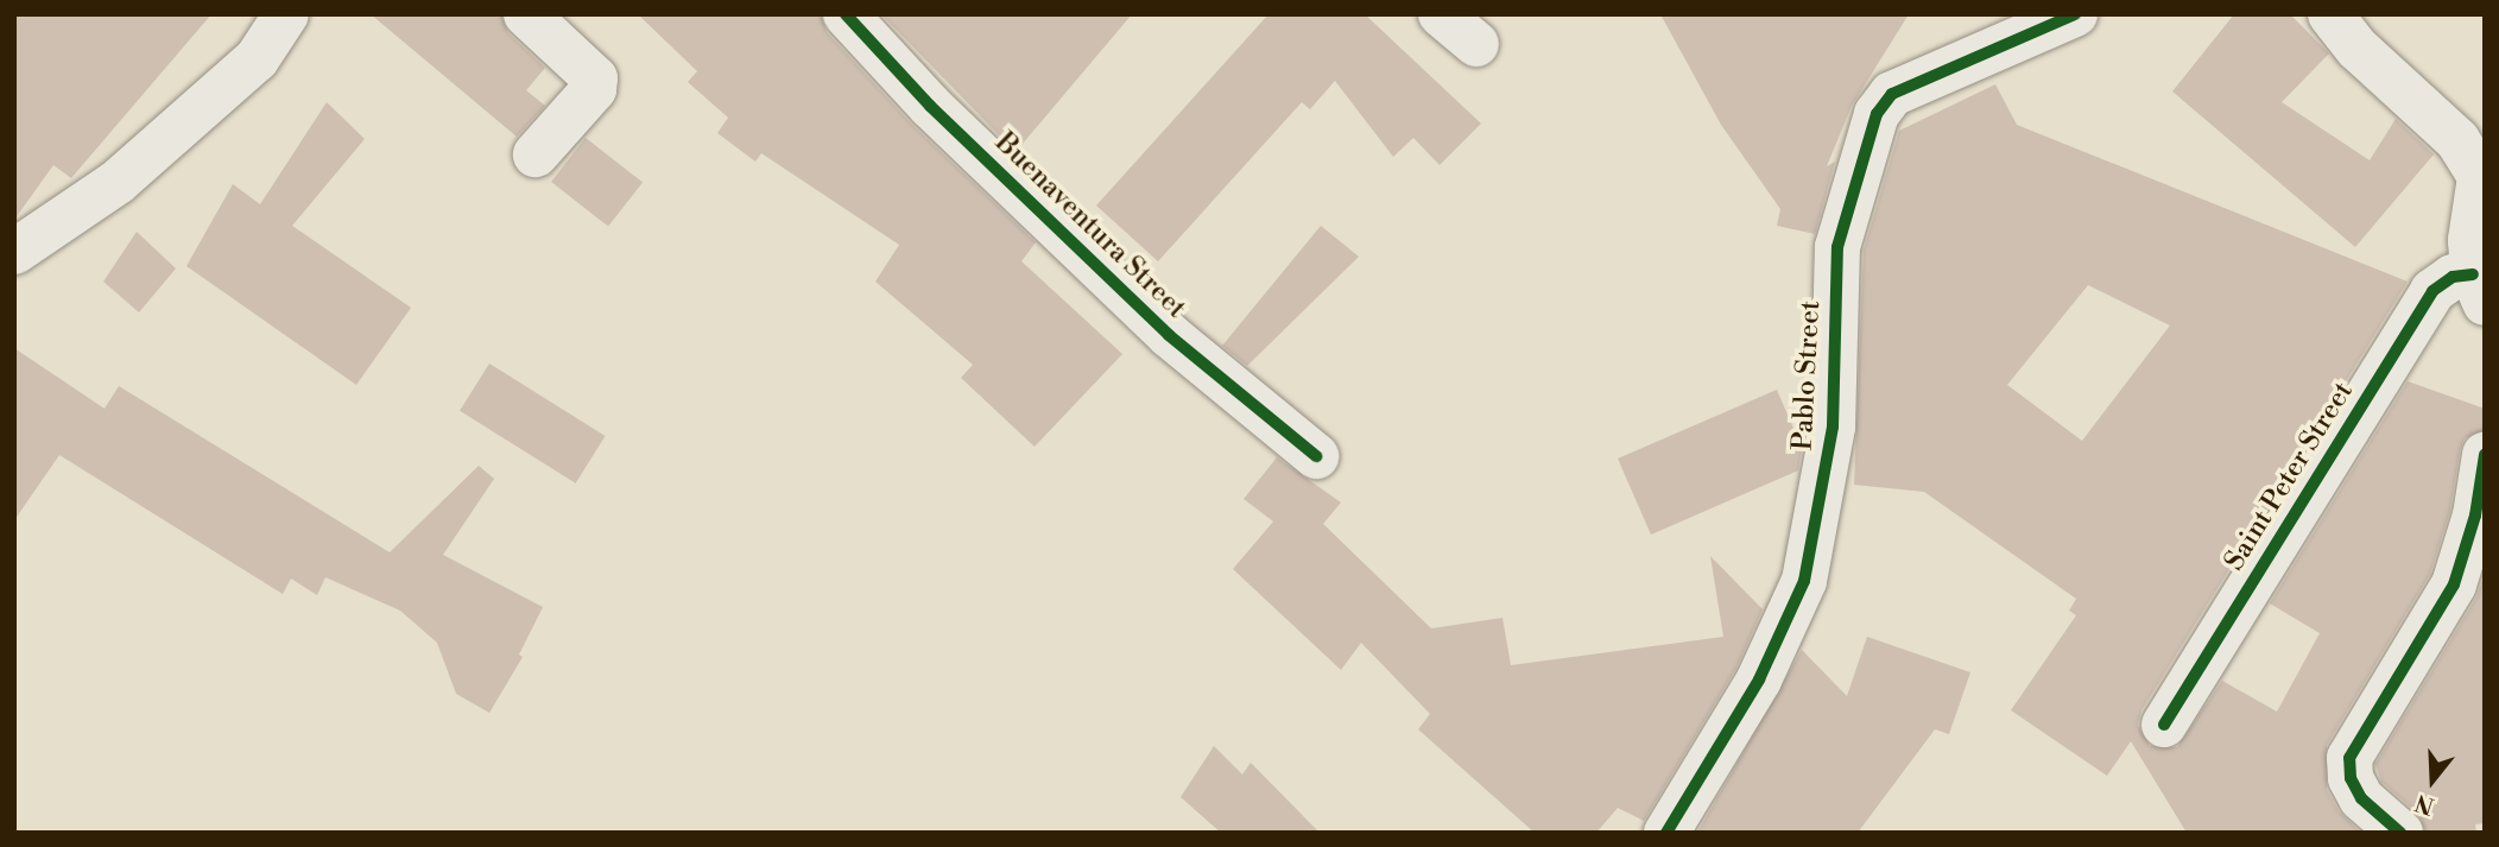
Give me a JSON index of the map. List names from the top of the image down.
{
  "streets": {
    "street": ["Buenaventura Street", "Pablo Street", "Saint Peter Street"]
  },
  "north": "bottom"
}
